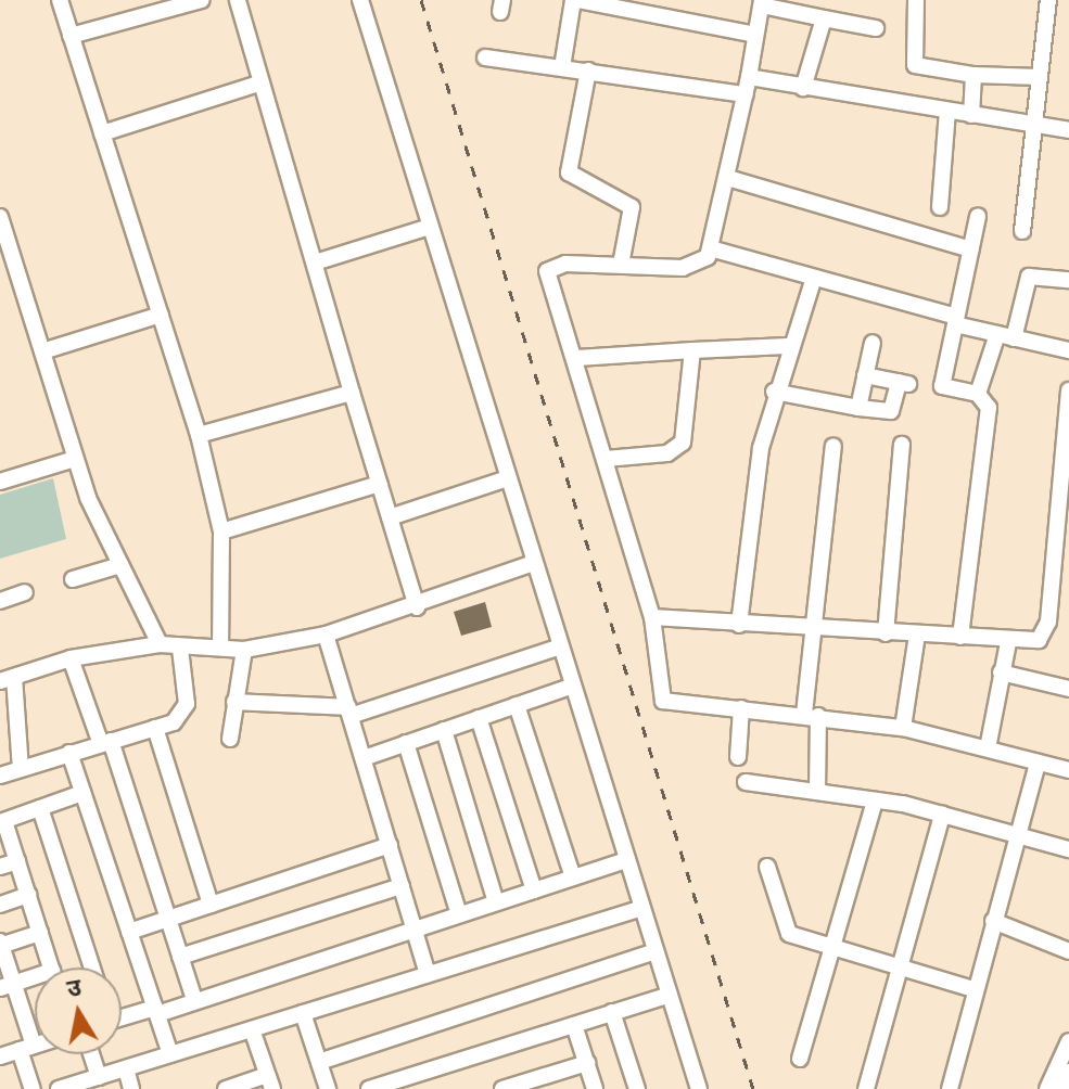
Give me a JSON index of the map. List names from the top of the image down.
{
  "north": "top"
}
